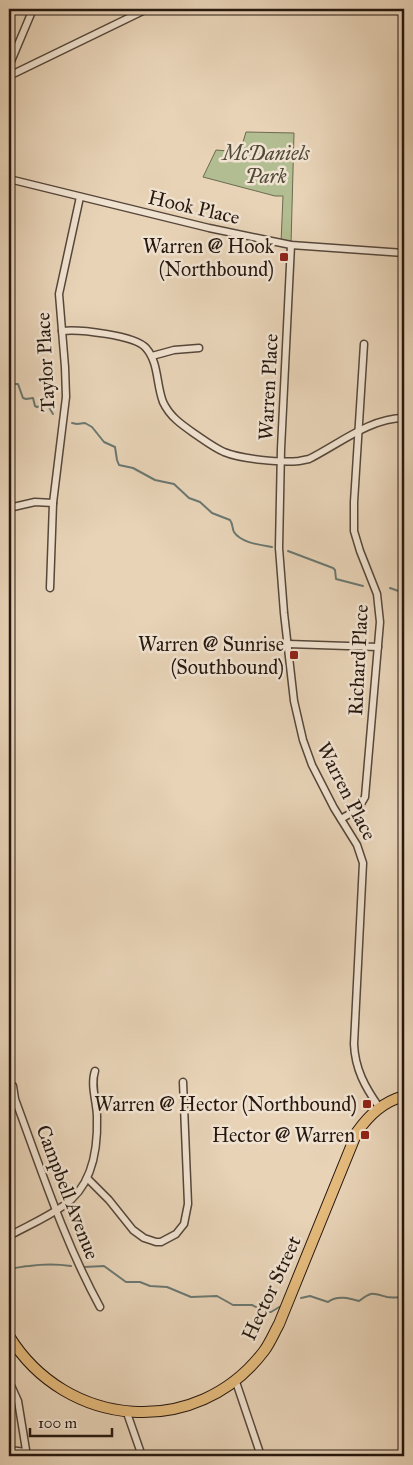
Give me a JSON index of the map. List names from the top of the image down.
{
  "streets": {
    "main road": ["Hector Street"],
    "street": [
      "Hook Place",
      "Taylor Place",
      "Warren Place",
      "Richard Place",
      "Campbell Avenue"
    ]
  },
  "crossings": [
    ["Hook Place", "Taylor Place"],
    ["Hook Place", "Warren Place"],
    ["Warren Place", "Richard Place"],
    ["Warren Place", "Hector Street"]
  ],
  "parks": ["McDaniels Park"],
  "places": {
    "transit": [
      "Warren @ Hook (Northbound)",
      "Warren @ Sunrise (Southbound)",
      "Warren @ Hector (Northbound)",
      "Hector @ Warren"
    ]
  },
  "scale_bar": "100 m"
}
